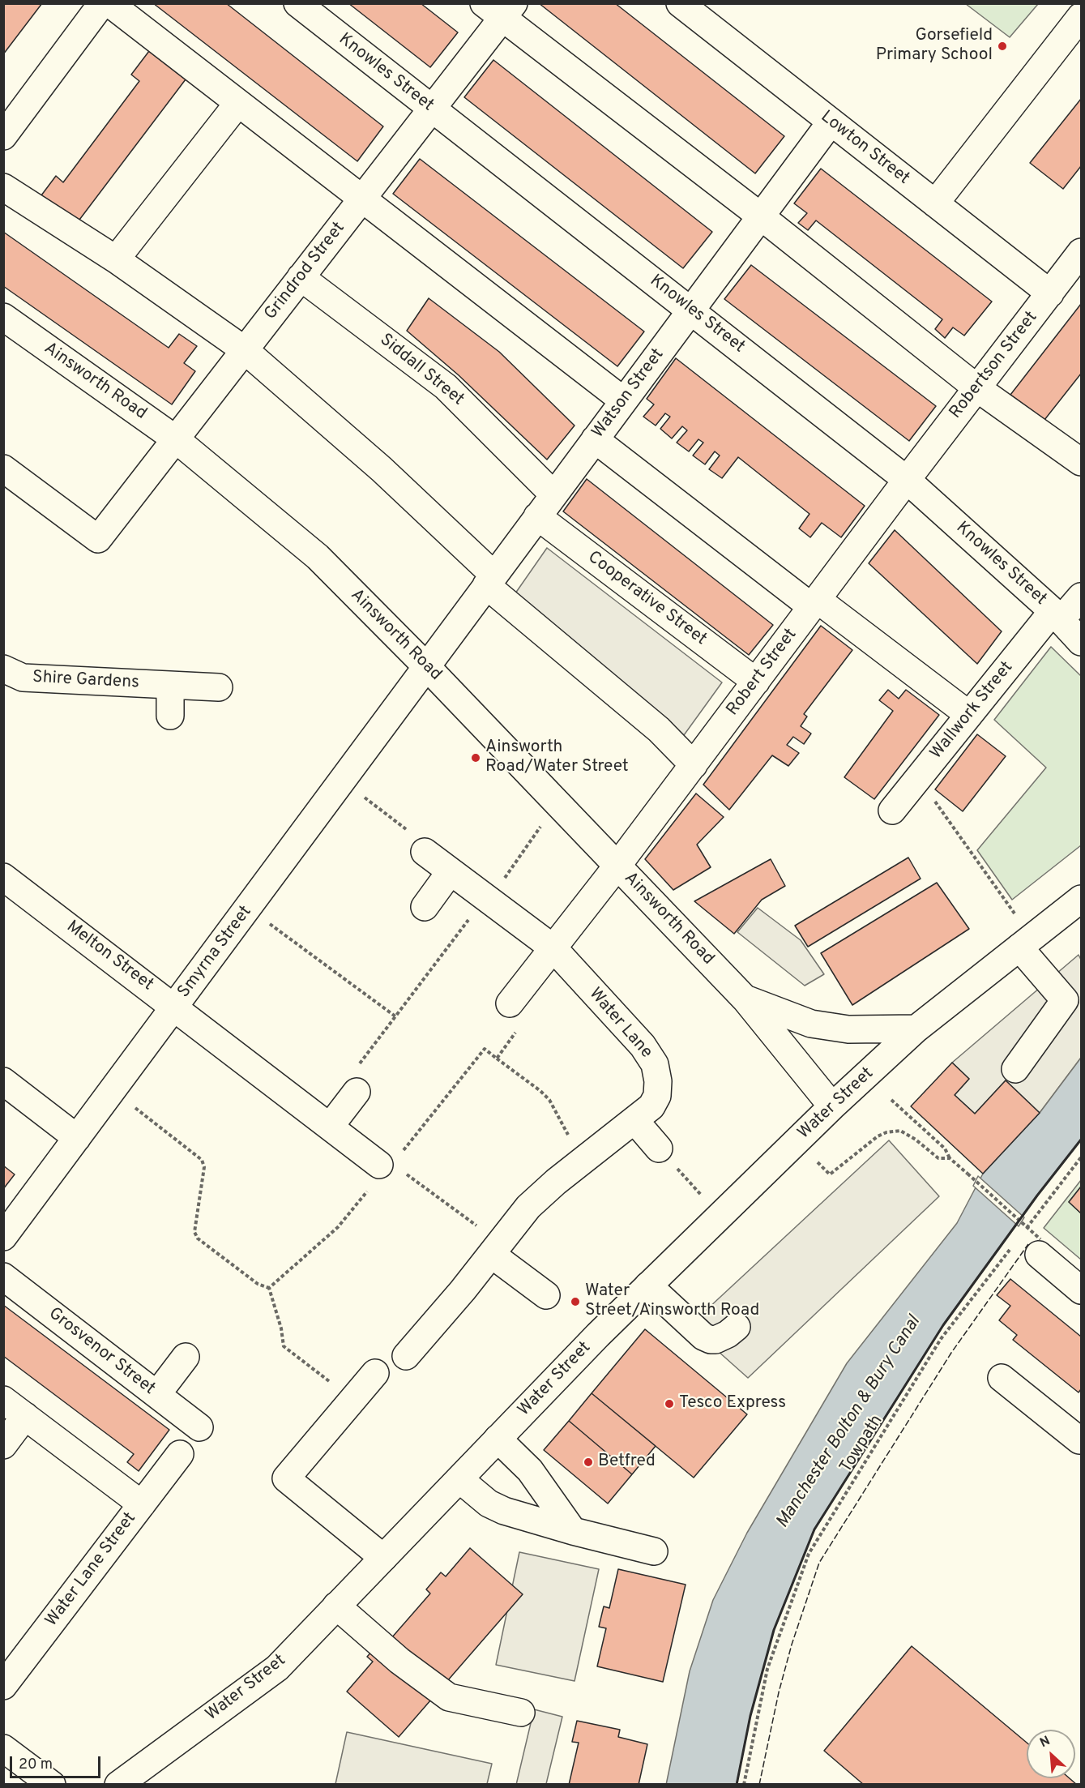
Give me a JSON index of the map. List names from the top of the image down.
{
  "streets": {
    "street": [
      "Knowles Street",
      "Lowton Street",
      "Grindrod Street",
      "Robertson Street",
      "Siddall Street",
      "Ainsworth Road",
      "Watson Street",
      "Cooperative Street",
      "Robert Street",
      "Shire Gardens",
      "Wallwork Street",
      "Smyrna Street",
      "Melton Street",
      "Water Lane",
      "Water Street",
      "Grosvenor Street",
      "Water Lane Street"
    ],
    "path": ["Towpath"]
  },
  "crossings": [
    ["Knowles Street", "Grindrod Street"],
    ["Knowles Street", "Robertson Street"],
    ["Knowles Street", "Watson Street"],
    ["Knowles Street", "Robert Street"],
    ["Knowles Street", "Wallwork Street"],
    ["Lowton Street", "Robertson Street"],
    ["Lowton Street", "Watson Street"],
    ["Grindrod Street", "Siddall Street"],
    ["Grindrod Street", "Ainsworth Road"],
    ["Robertson Street", "Robert Street"],
    ["Siddall Street", "Watson Street"],
    ["Ainsworth Road", "Watson Street"],
    ["Ainsworth Road", "Robert Street"],
    ["Ainsworth Road", "Smyrna Street"],
    ["Ainsworth Road", "Water Street"],
    ["Watson Street", "Cooperative Street"],
    ["Watson Street", "Smyrna Street"],
    ["Cooperative Street", "Robert Street"],
    ["Smyrna Street", "Melton Street"]
  ],
  "water": ["Manchester Bolton & Bury Canal"],
  "places": [
    "Gorsefield Primary School",
    "Ainsworth Road/Water Street",
    "Water Street/Ainsworth Road",
    "Tesco Express",
    "Betfred"
  ],
  "scale_bar": "20 m",
  "north": "top left"
}
